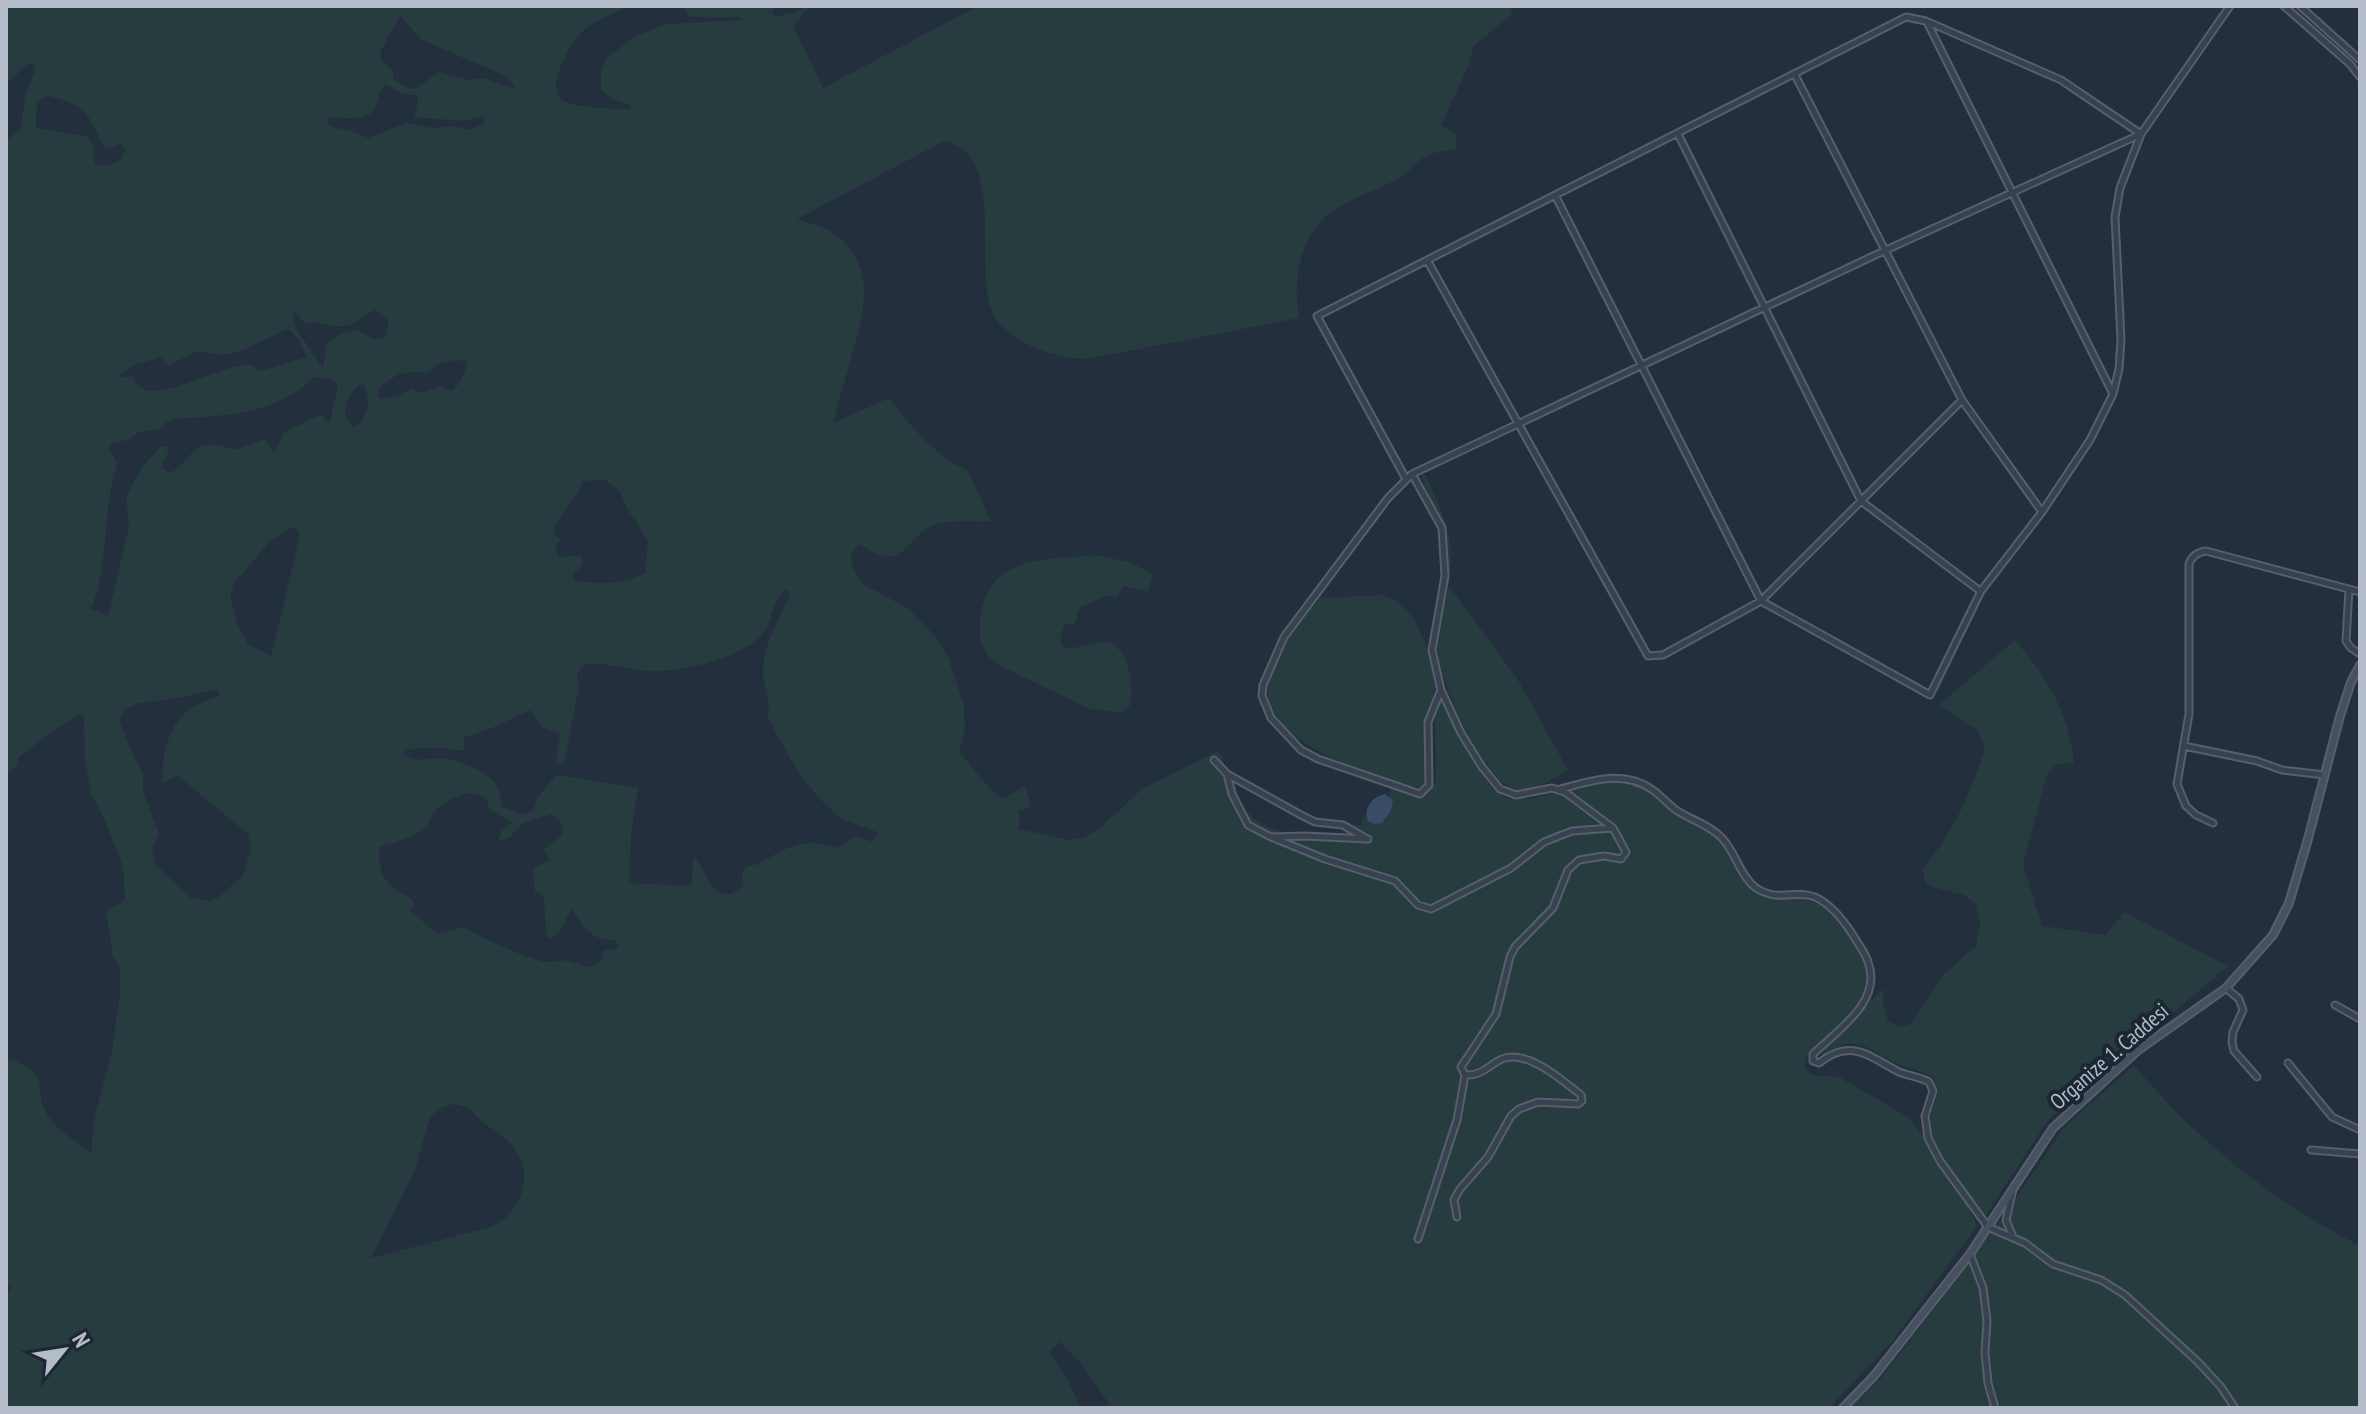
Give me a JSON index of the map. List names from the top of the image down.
{
  "streets": {
    "street": ["Organize 1. Caddesi"]
  },
  "north": "top right"
}
